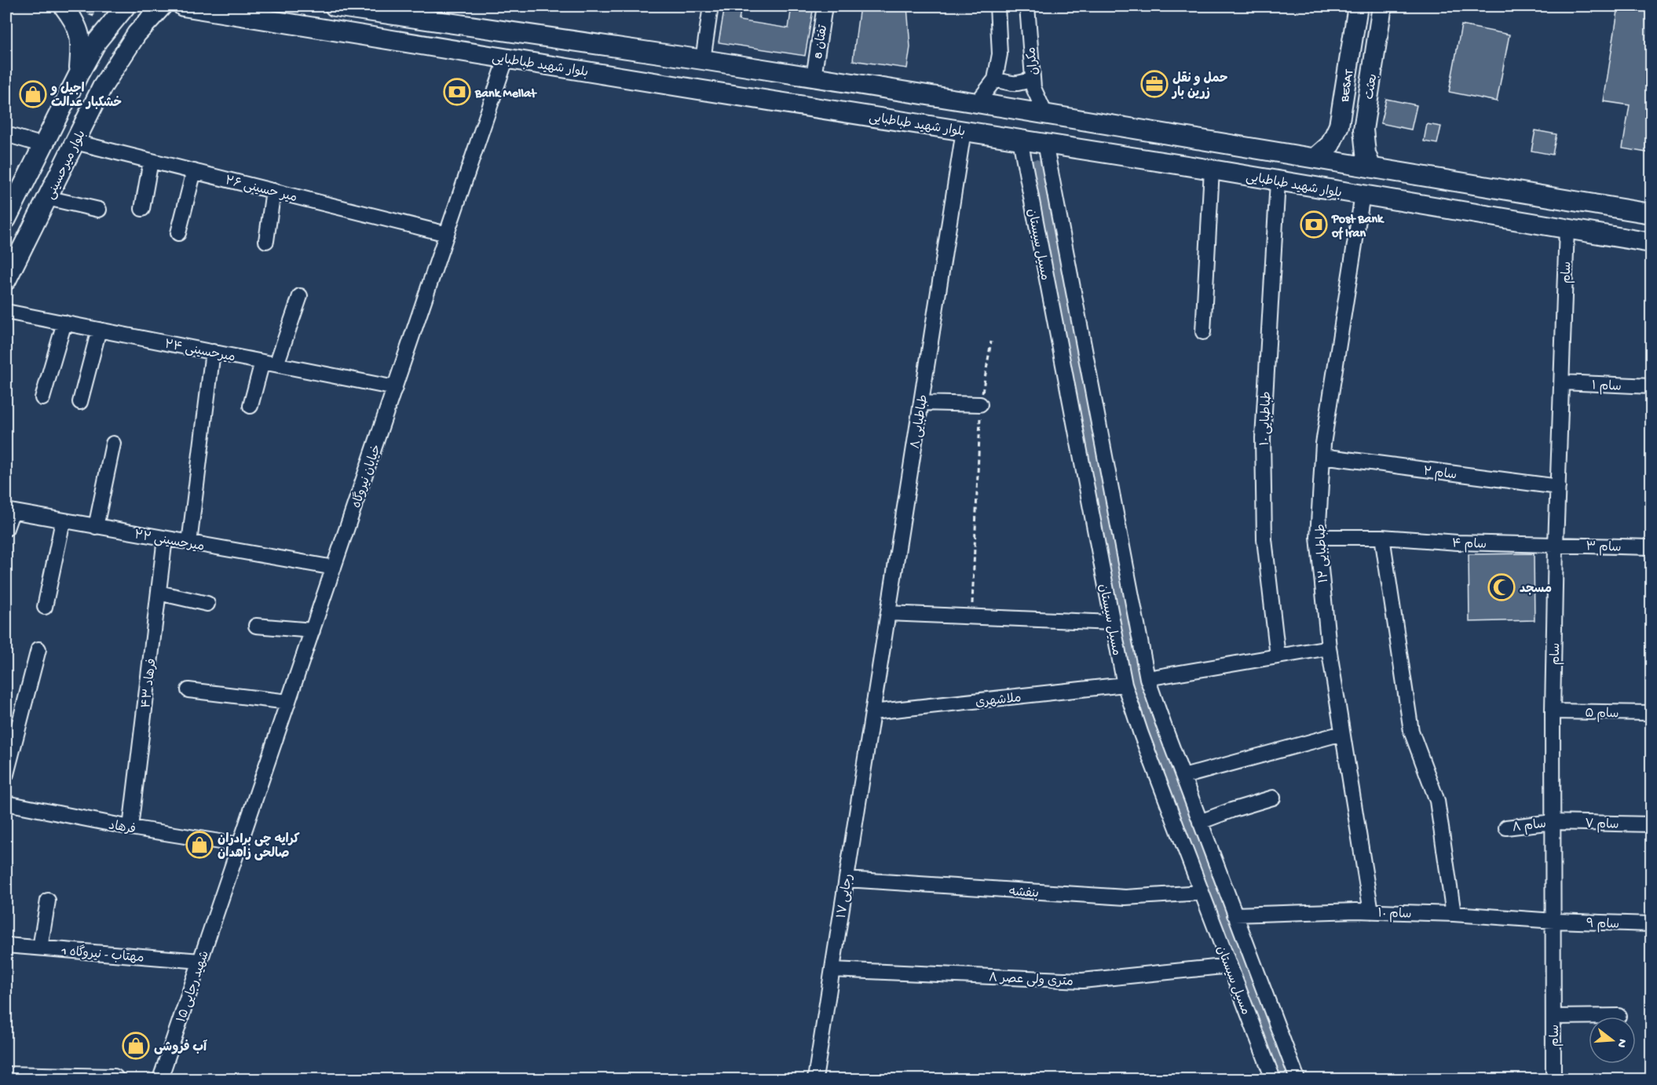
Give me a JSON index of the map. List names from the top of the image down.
{
  "streets": {
    "main road": [
      "بلوار شهید طباطبایی",
      "BESAT",
      "بعثت",
      "بلوار میرحسینی"
    ],
    "street": [
      "تفتان 8",
      "مکران",
      "میر حسینی ۲۶",
      "مسیل سیستان",
      "سام",
      "میرحسینی ۲۴",
      "سام ۱",
      "طباطبایی ۱۰",
      "طباطبایی ۸",
      "سام ۲",
      "خیابان نیروگاه",
      "میرحسینی ۲۲",
      "سام ۴",
      "سام ۳",
      "طباطبایی ۱۲",
      "فرهاد ۴۳",
      "ملاشهری",
      "سام ۵",
      "سام ۷",
      "سام ۸",
      "فرهاد",
      "بنفشه",
      "رجایی ۱۷",
      "سام ۱۰",
      "سام ۹",
      "مهتاب - نیروگاه 1",
      "۸ متری ولی عصر",
      "شهید رجایی ۱۵"
    ]
  },
  "crossings": [
    ["تفتان 8", "بلوار شهید طباطبایی"],
    ["مکران", "بلوار شهید طباطبایی"],
    ["بلوار شهید طباطبایی", "BESAT"],
    ["بلوار شهید طباطبایی", "بعثت"],
    ["بلوار شهید طباطبایی", "مسیل سیستان"],
    ["بلوار شهید طباطبایی", "سام"],
    ["بلوار شهید طباطبایی", "طباطبایی ۱۰"],
    ["بلوار شهید طباطبایی", "طباطبایی ۸"],
    ["بلوار شهید طباطبایی", "خیابان نیروگاه"],
    ["بلوار شهید طباطبایی", "طباطبایی ۱۲"],
    ["بلوار میرحسینی", "میر حسینی ۲۶"],
    ["میر حسینی ۲۶", "خیابان نیروگاه"],
    ["مسیل سیستان", "ملاشهری"],
    ["مسیل سیستان", "بنفشه"],
    ["مسیل سیستان", "سام ۱۰"],
    ["مسیل سیستان", "۸ متری ولی عصر"],
    ["سام", "سام ۱"],
    ["سام", "سام ۲"],
    ["سام", "سام ۴"],
    ["سام", "سام ۳"],
    ["سام", "سام ۵"],
    ["سام", "سام ۷"],
    ["سام", "سام ۸"],
    ["سام", "سام ۱۰"],
    ["سام", "سام ۹"],
    ["میرحسینی ۲۴", "خیابان نیروگاه"],
    ["طباطبایی ۸", "ملاشهری"],
    ["طباطبایی ۸", "رجایی ۱۷"],
    ["سام ۲", "طباطبایی ۱۲"],
    ["خیابان نیروگاه", "میرحسینی ۲۲"],
    ["خیابان نیروگاه", "فرهاد"],
    ["خیابان نیروگاه", "شهید رجایی ۱۵"],
    ["میرحسینی ۲۲", "فرهاد ۴۳"],
    ["سام ۴", "سام ۳"],
    ["سام ۴", "طباطبایی ۱۲"],
    ["طباطبایی ۱۲", "سام ۱۰"],
    ["فرهاد ۴۳", "فرهاد"],
    ["ملاشهری", "رجایی ۱۷"],
    ["سام ۷", "سام ۸"],
    ["بنفشه", "رجایی ۱۷"],
    ["رجایی ۱۷", "۸ متری ولی عصر"],
    ["سام ۱۰", "سام ۹"],
    ["مهتاب - نیروگاه 1", "شهید رجایی ۱۵"]
  ],
  "places": {
    "office": ["حمل و نقل زرین بار"],
    "bank": ["Bank Mellat", "Post Bank of Iran"],
    "shop": ["اجیل و خشکبار عدالت", "کرایه چی برادران صالحی زاهدان", "آب فروشی"],
    "mosque": ["مسجد"]
  },
  "north": "right"
}
